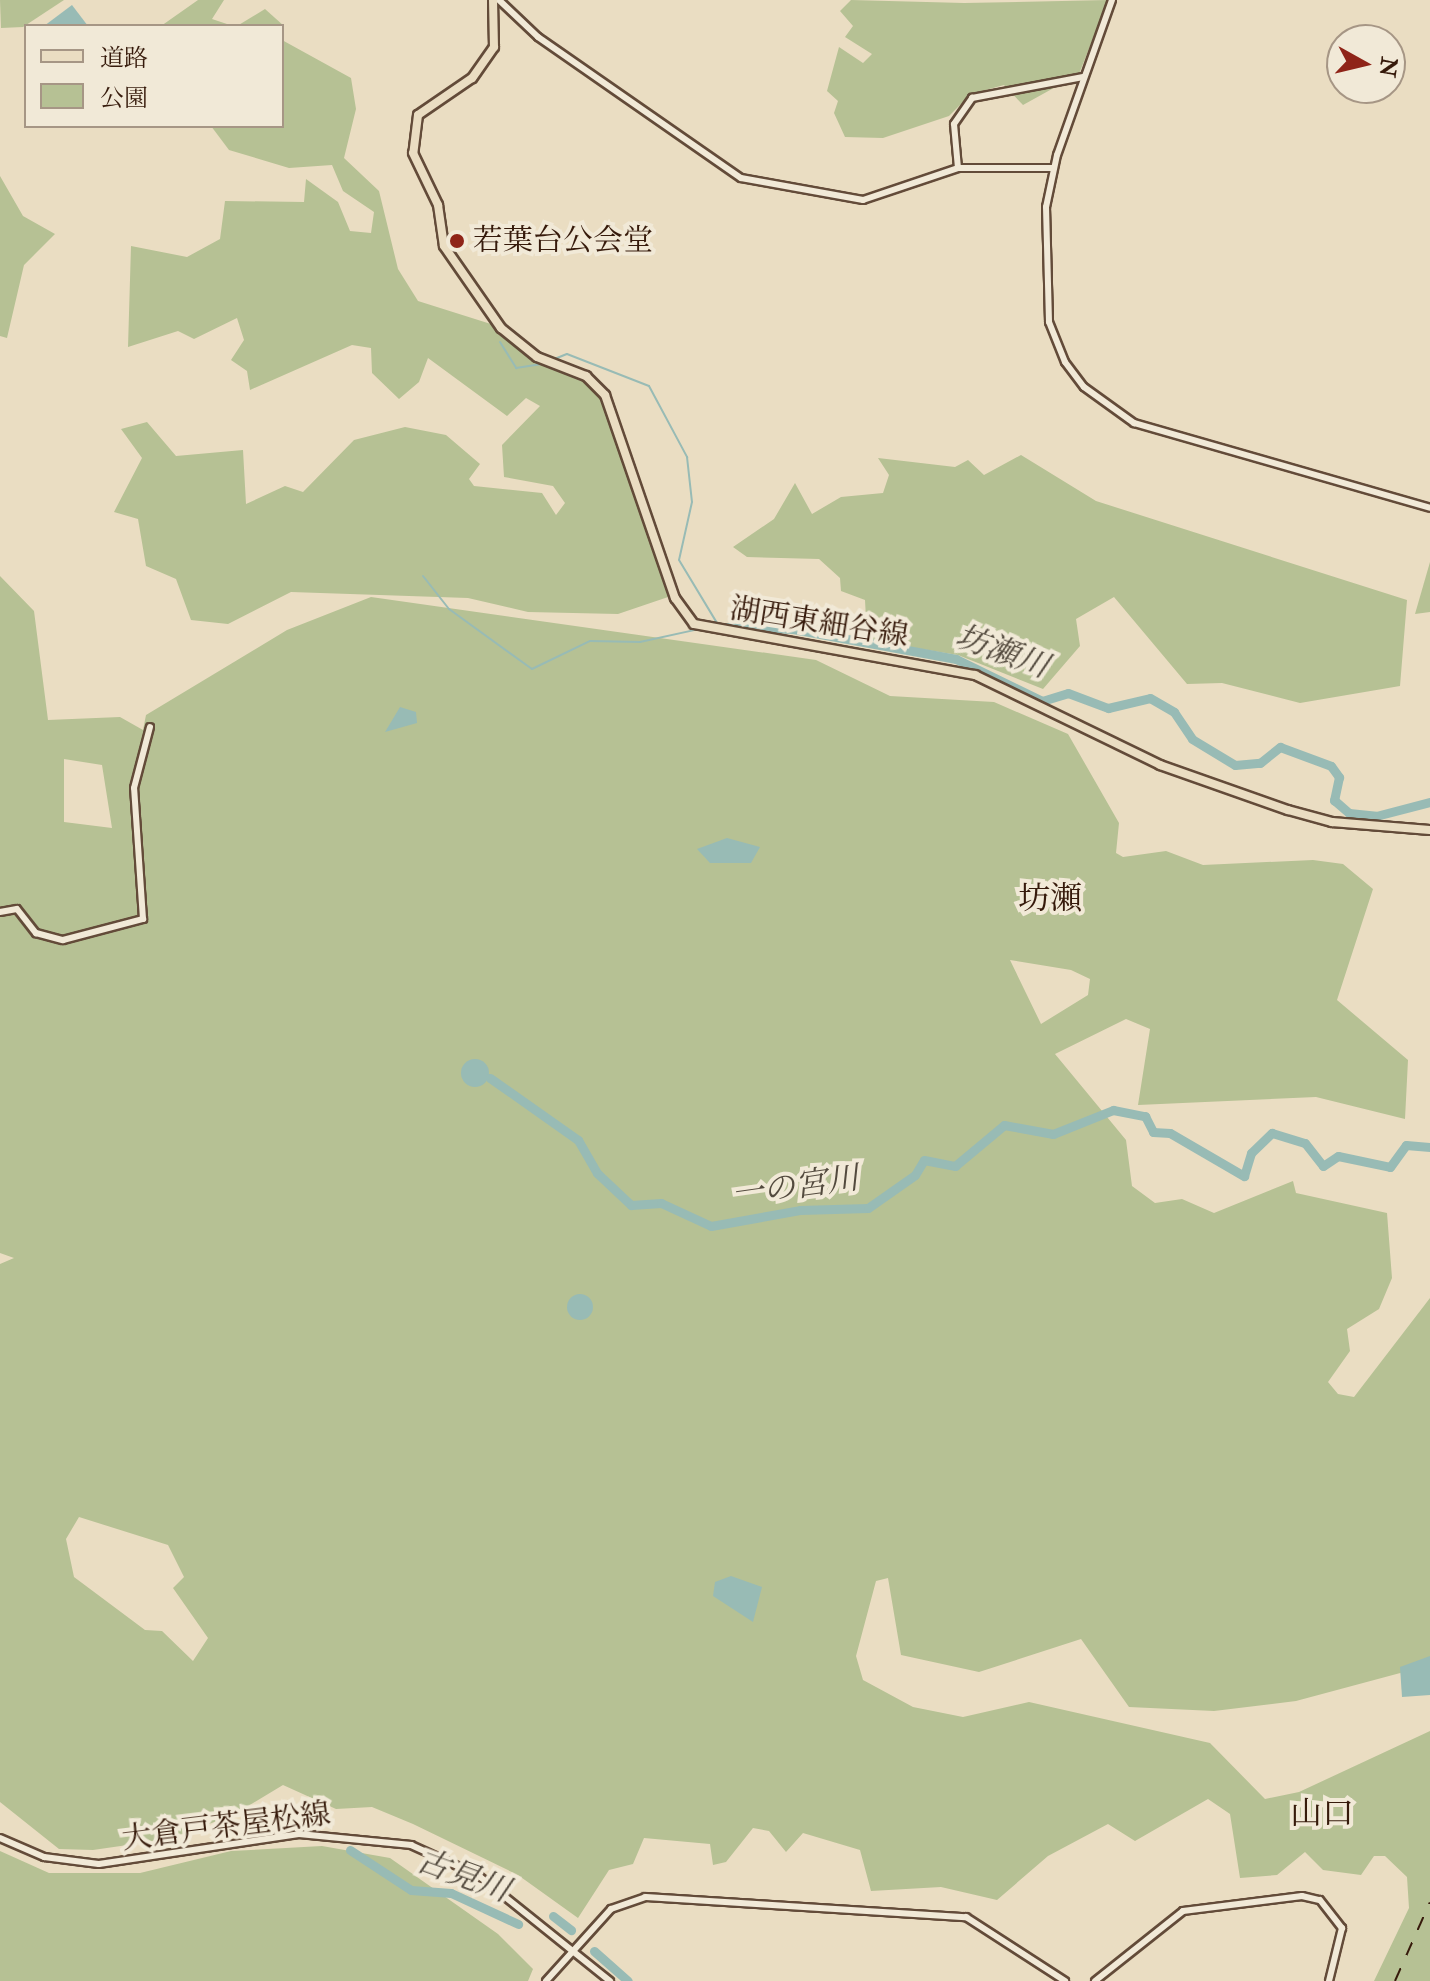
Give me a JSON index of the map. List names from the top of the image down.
{
  "streets": {
    "main road": ["湖西東細谷線"],
    "street": ["大倉戸茶屋松線"]
  },
  "districts": ["坊瀬", "山口"],
  "water": ["坊瀬川", "一の宮川", "古見川"],
  "places": ["若葉台公会堂"],
  "legend": ["道路", "公園"],
  "north": "right"
}
